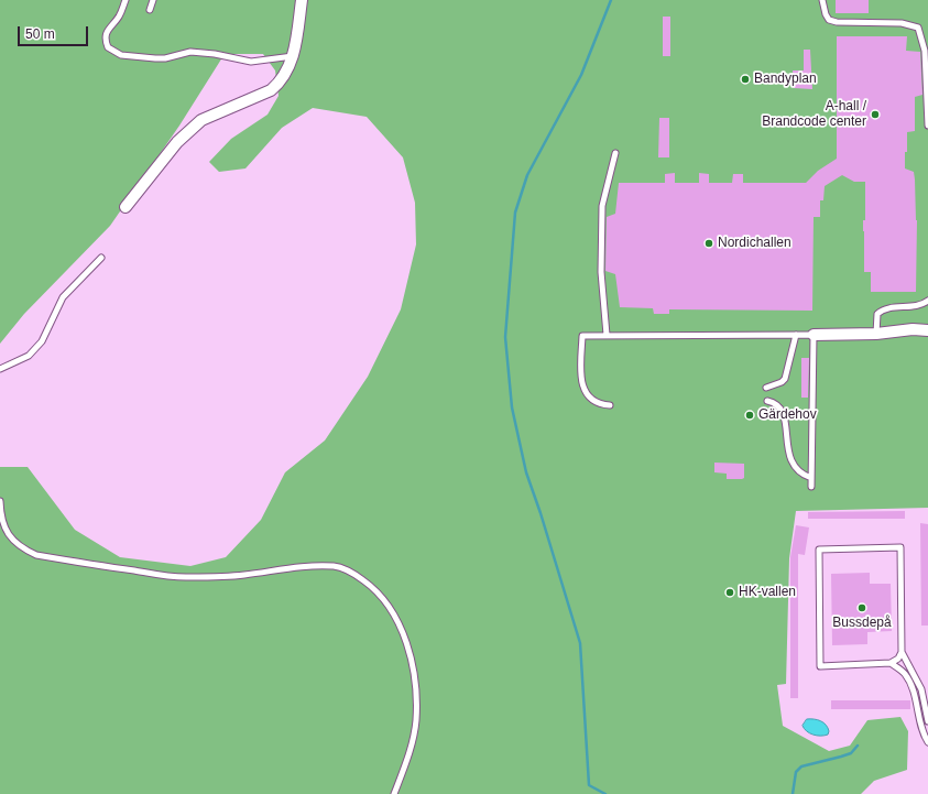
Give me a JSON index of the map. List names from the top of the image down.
{
  "places": [
    "Bandyplan",
    "A-hall / Brandcode center",
    "Nordichallen",
    "Gärdehov",
    "HK-vallen",
    "Bussdepå"
  ],
  "scale_bar": "50 m"
}
